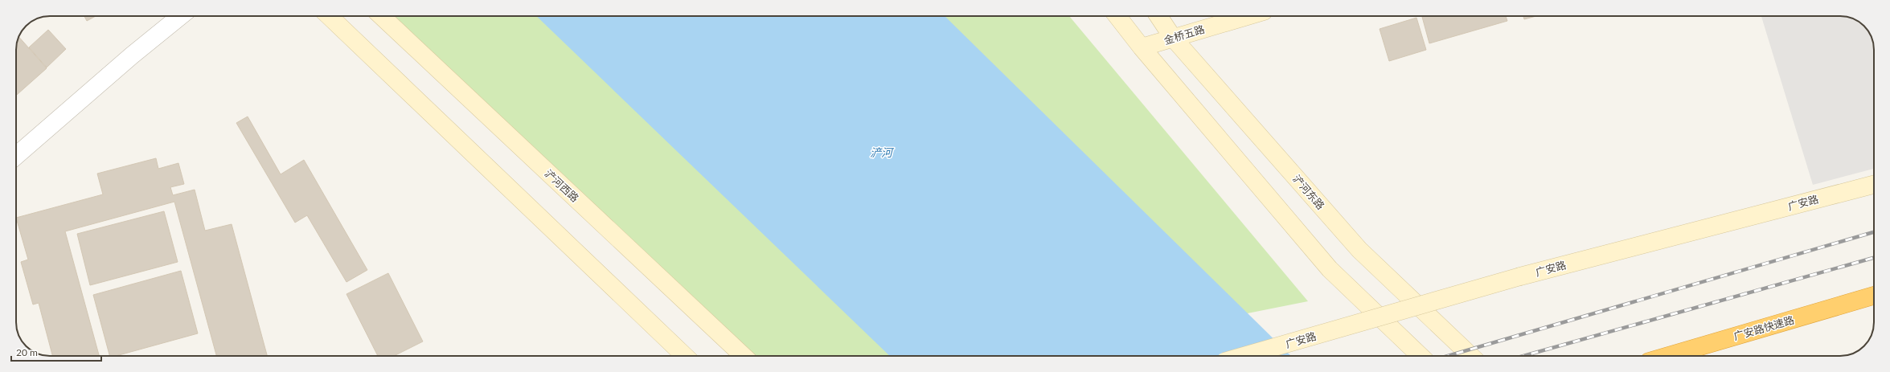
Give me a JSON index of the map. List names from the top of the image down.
{
  "streets": {
    "highway": ["广安路快速路"],
    "main road": [
      "金桥五路",
      "浐河西路",
      "浐河东路",
      "广安路"
    ]
  },
  "crossings": [
    ["金桥五路", "浐河东路"]
  ],
  "water": ["浐河"],
  "scale_bar": "20 m"
}
